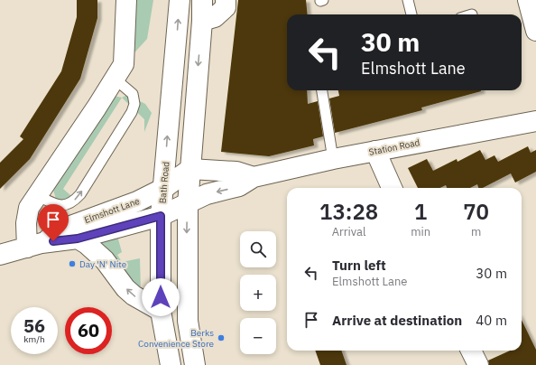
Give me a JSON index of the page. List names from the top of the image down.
{
  "streets": {
    "street": ["Station Road", "Bath Road", "Elmshott Lane"]
  },
  "crossings": [
    ["Station Road", "Bath Road"],
    ["Station Road", "Elmshott Lane"],
    ["Bath Road", "Elmshott Lane"]
  ],
  "places": ["Day 'N' Nite", "Berks Convenience Store"],
  "page": {
    "turn": ["30 m", "Elmshott Lane"],
    "eta": [
      "13:28",
      "Arrival",
      "1",
      "min",
      "70",
      "m"
    ],
    "map_buttons": ["+", "−"],
    "list": [
      {
        "name": "Turn left",
        "note": "Elmshott Lane",
        "value": "30 m"
      },
      {
        "name": "Arrive at destination",
        "value": "40 m"
      }
    ],
    "speed": "56 km/h",
    "limit": "60"
  }
}
